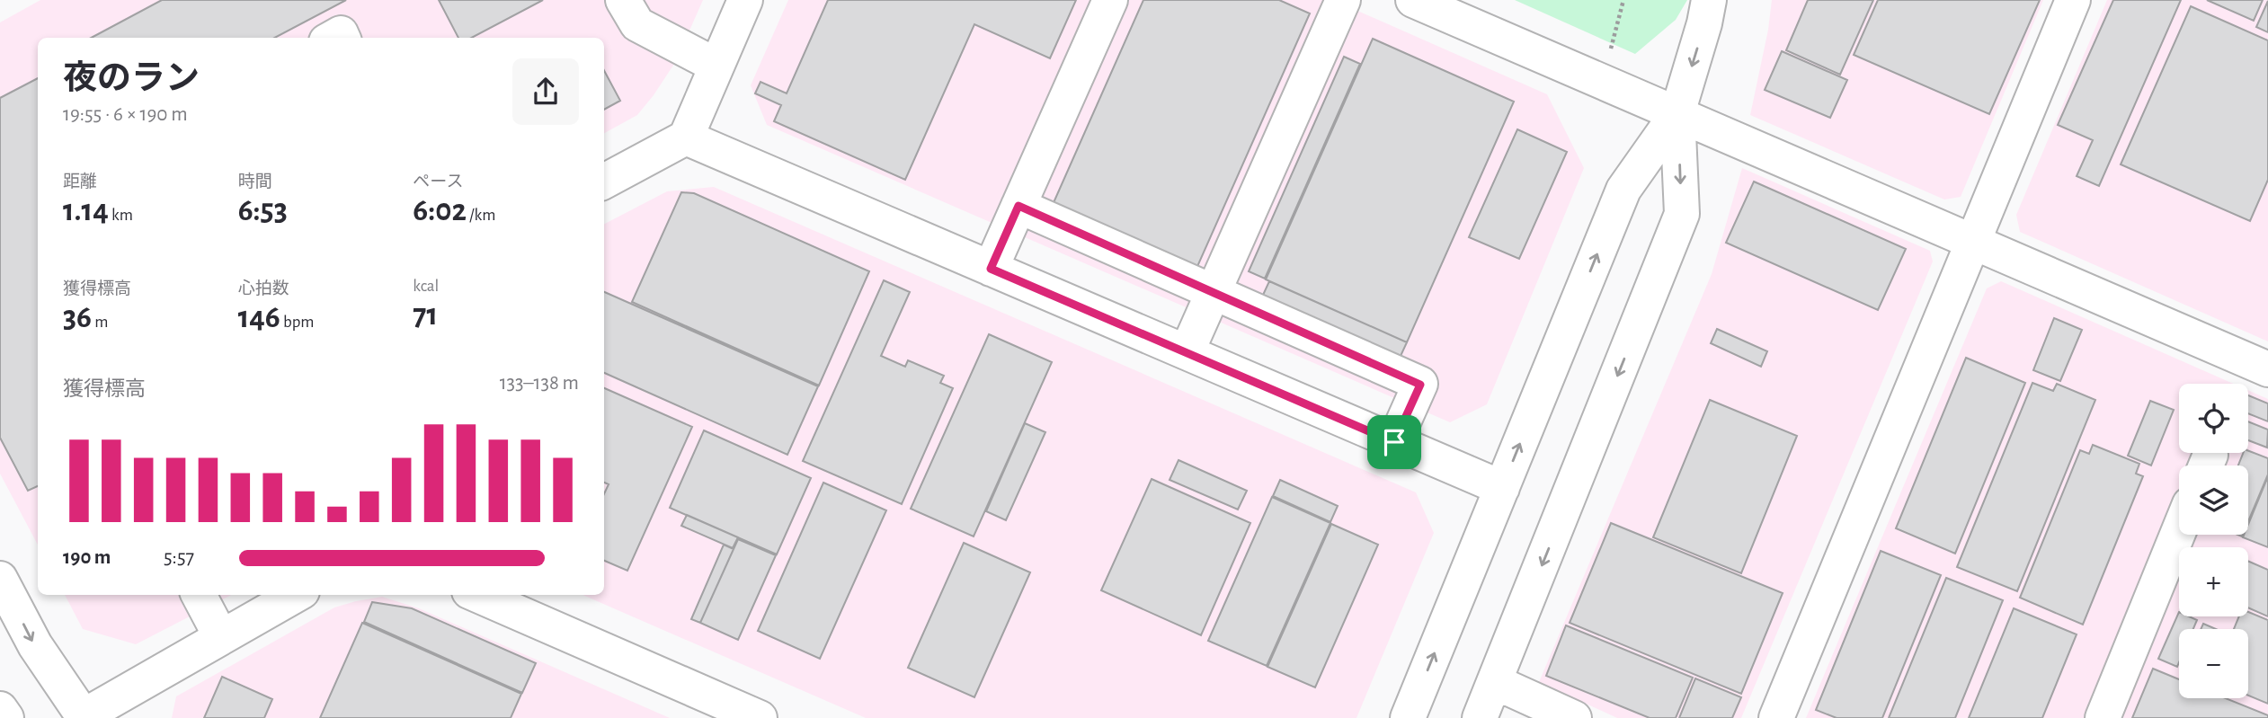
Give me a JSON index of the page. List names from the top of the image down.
{
  "page": {
    "heading": ["夜のラン", "19:55 · 6 × 190 m"],
    "stats": [
      ["距離", "1.14 km"],
      ["時間", "6:53"],
      ["ペース", "6:02 /km"],
      ["獲得標高", "36 m"],
      ["心拍数", "146 bpm"],
      ["kcal", "71"]
    ],
    "chart": ["獲得標高", "133–138 m"],
    "map_buttons": ["+", "−"],
    "list": [
      {
        "name": "190 m",
        "note": "5:57"
      }
    ]
  }
}
